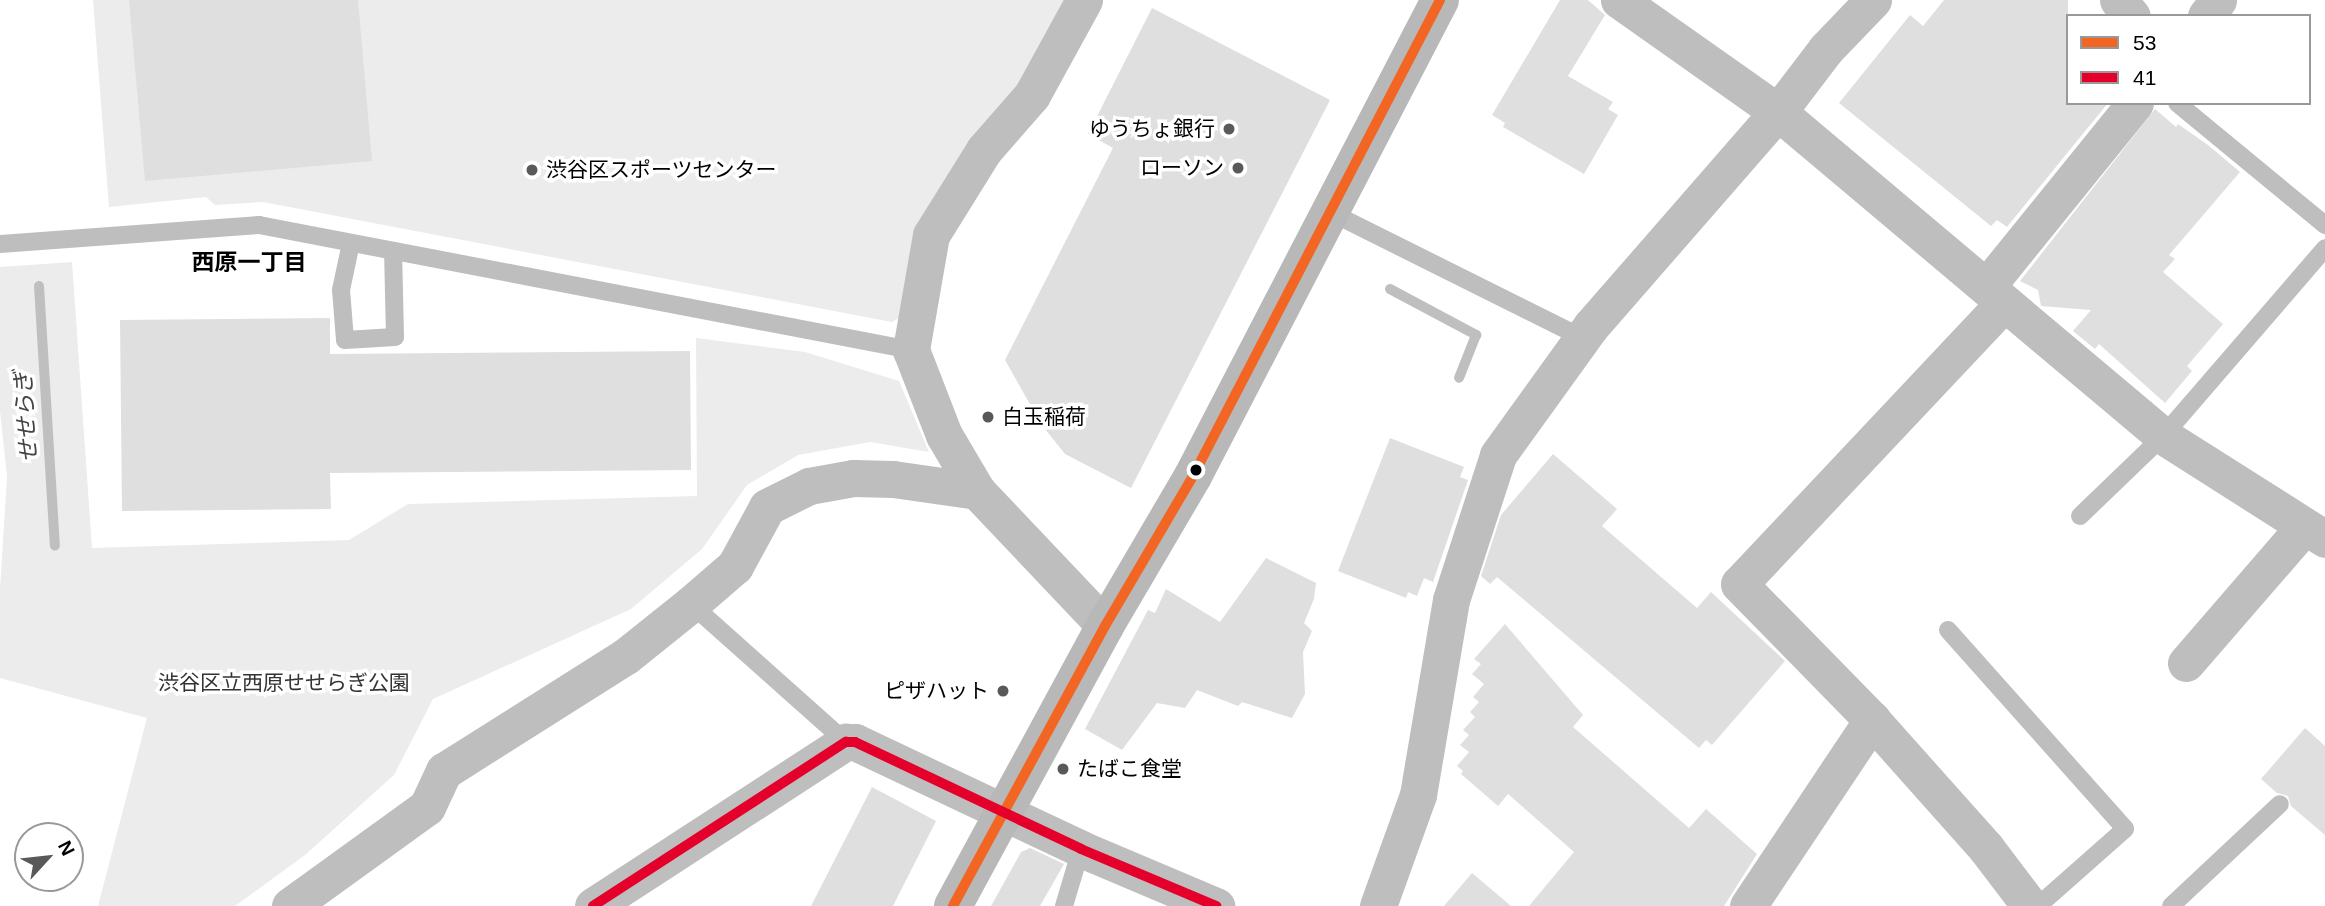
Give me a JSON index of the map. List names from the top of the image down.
{
  "districts": ["西原一丁目"],
  "water": ["せせらぎ"],
  "parks": ["渋谷区立西原せせらぎ公園"],
  "places": [
    "ゆうちょ銀行",
    "ローソン",
    "渋谷区スポーツセンター",
    "白玉稲荷",
    "ピザハット",
    "たばこ食堂"
  ],
  "lines": ["transit line 53", "transit line 41"],
  "legend": ["53", "41"],
  "north": "top right"
}
